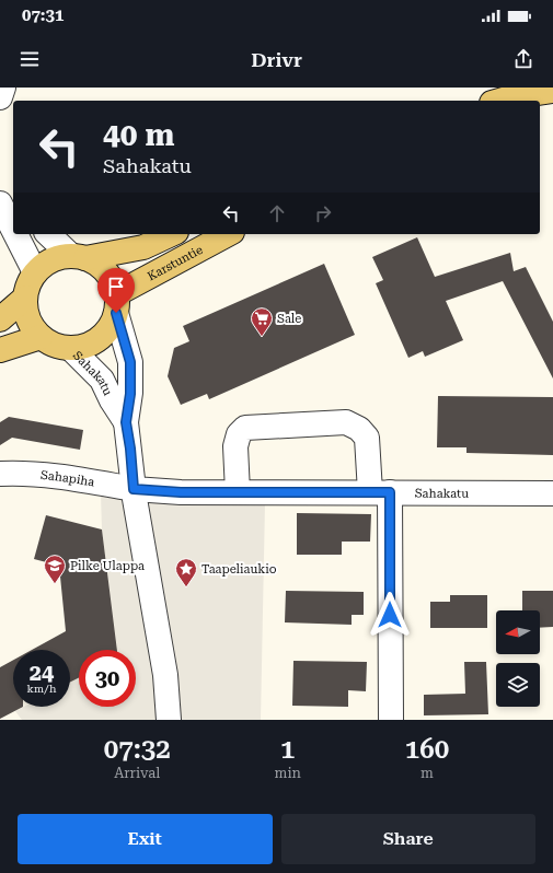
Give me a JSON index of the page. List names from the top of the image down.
{
  "streets": {
    "main road": ["Karstuntie"],
    "street": ["Sahakatu", "Sahapiha"]
  },
  "crossings": [
    ["Karstuntie", "Sahakatu"],
    ["Sahakatu", "Sahapiha"]
  ],
  "places": {
    "supermarket": ["Sale"],
    "school or university": ["Pilke Ulappa"],
    "place": ["Taapeliaukio"]
  },
  "north": "left",
  "page": {
    "status": "07:31",
    "header": "Drivr",
    "turn": ["40 m", "Sahakatu"],
    "speed": "24 km/h",
    "limit": "30",
    "eta": [
      "07:32",
      "Arrival",
      "1",
      "min",
      "160",
      "m"
    ],
    "buttons": ["Exit", "Share"]
  }
}
